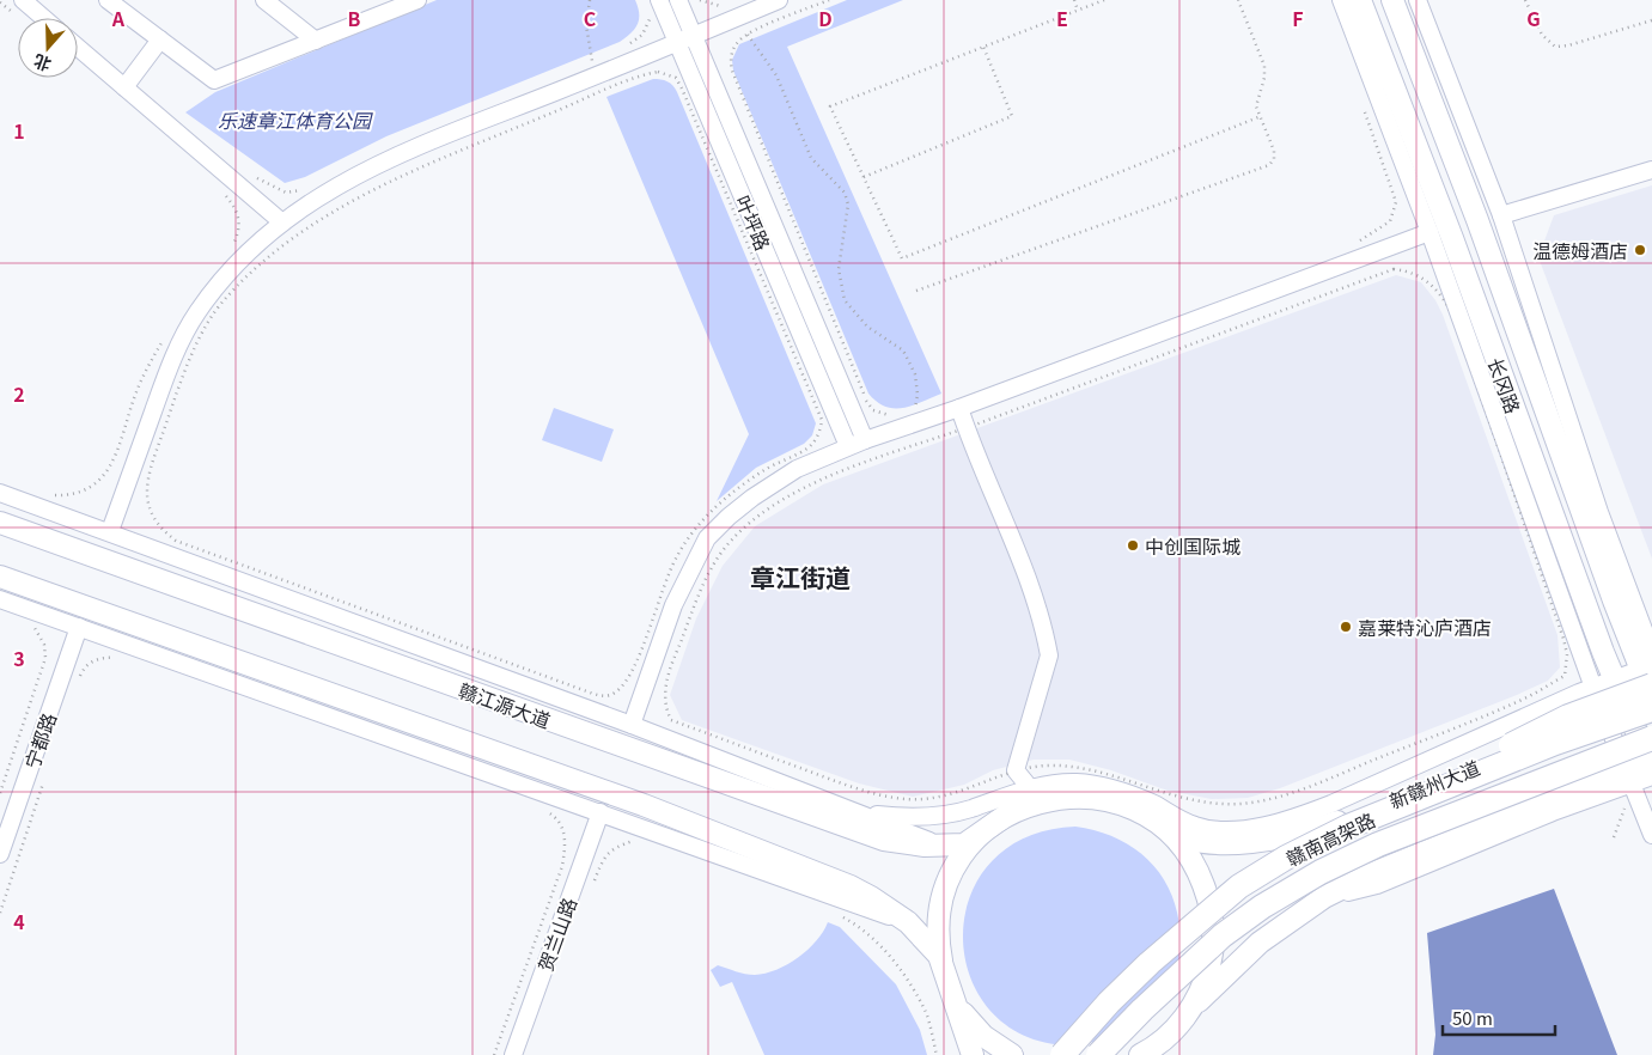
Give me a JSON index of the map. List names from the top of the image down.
{
  "streets": {
    "highway": ["赣南高架路"],
    "main road": ["长冈路", "赣江源大道", "新赣州大道"],
    "street": ["叶坪路", "宁都路", "贺兰山路"]
  },
  "crossings": [
    ["长冈路", "新赣州大道"],
    ["长冈路", "赣南高架路"]
  ],
  "districts": ["章江街道"],
  "parks": ["乐速章江体育公园"],
  "places": ["温德姆酒店", "中创国际城", "嘉莱特沁庐酒店"],
  "scale_bar": "50 m",
  "north": "bottom",
  "grid": {
    "columns": [
      "A",
      "B",
      "C",
      "D",
      "E",
      "F",
      "G"
    ],
    "rows": [
      "1",
      "2",
      "3",
      "4"
    ]
  }
}
